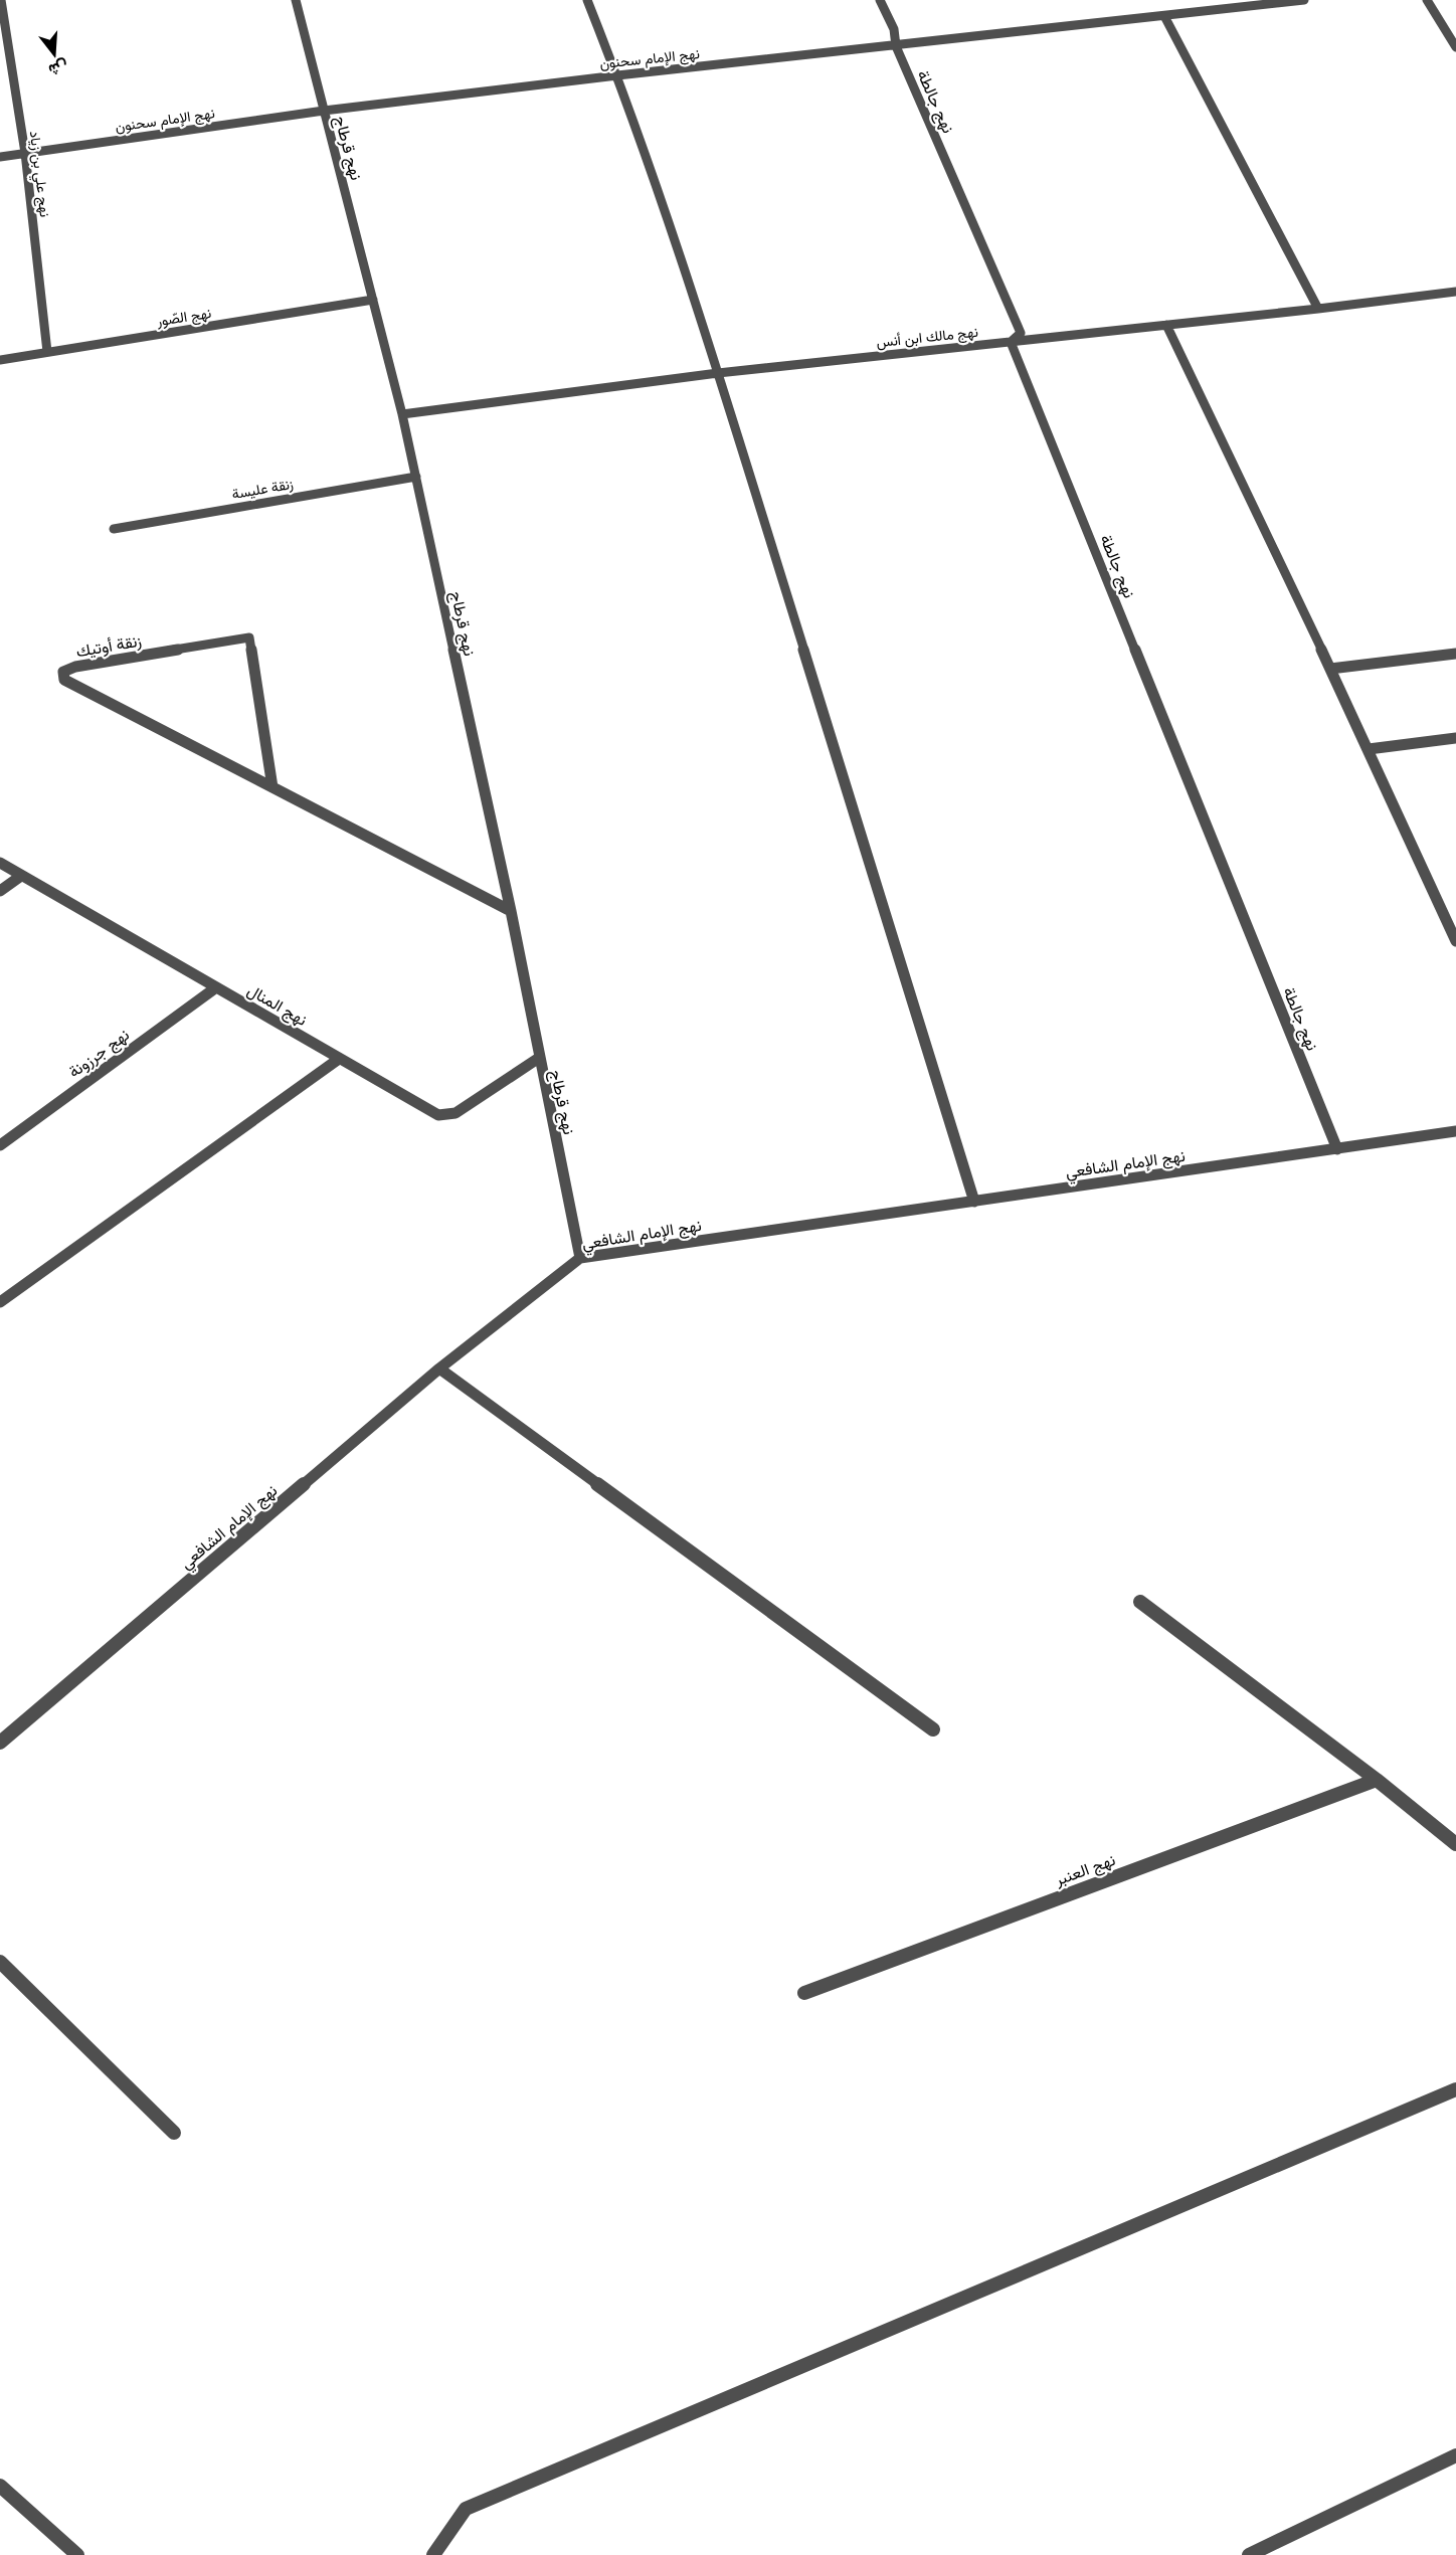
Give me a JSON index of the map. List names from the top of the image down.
{
  "streets": {
    "street": [
      "نهج الإمام سحنون",
      "نهج جالطة",
      "نهج قرطاج",
      "نهج علي بن زياد",
      "نهج الصّور",
      "نهج مالك ابن أنس",
      "زنقة عليسة",
      "زنقة أوتيك",
      "نهج المنال",
      "نهج جرزونة",
      "نهج الإمام الشافعي",
      "نهج العنبر"
    ]
  },
  "crossings": [
    ["نهج الإمام سحنون", "نهج جالطة"],
    ["نهج الإمام سحنون", "نهج قرطاج"],
    ["نهج الإمام سحنون", "نهج علي بن زياد"],
    ["نهج جالطة", "نهج مالك ابن أنس"],
    ["نهج جالطة", "نهج الإمام الشافعي"],
    ["نهج قرطاج", "نهج الصّور"],
    ["نهج قرطاج", "نهج مالك ابن أنس"],
    ["نهج قرطاج", "زنقة عليسة"],
    ["نهج قرطاج", "زنقة أوتيك"],
    ["نهج قرطاج", "نهج المنال"],
    ["نهج قرطاج", "نهج الإمام الشافعي"],
    ["نهج علي بن زياد", "نهج الصّور"],
    ["نهج المنال", "نهج جرزونة"]
  ],
  "north": "bottom"
}
